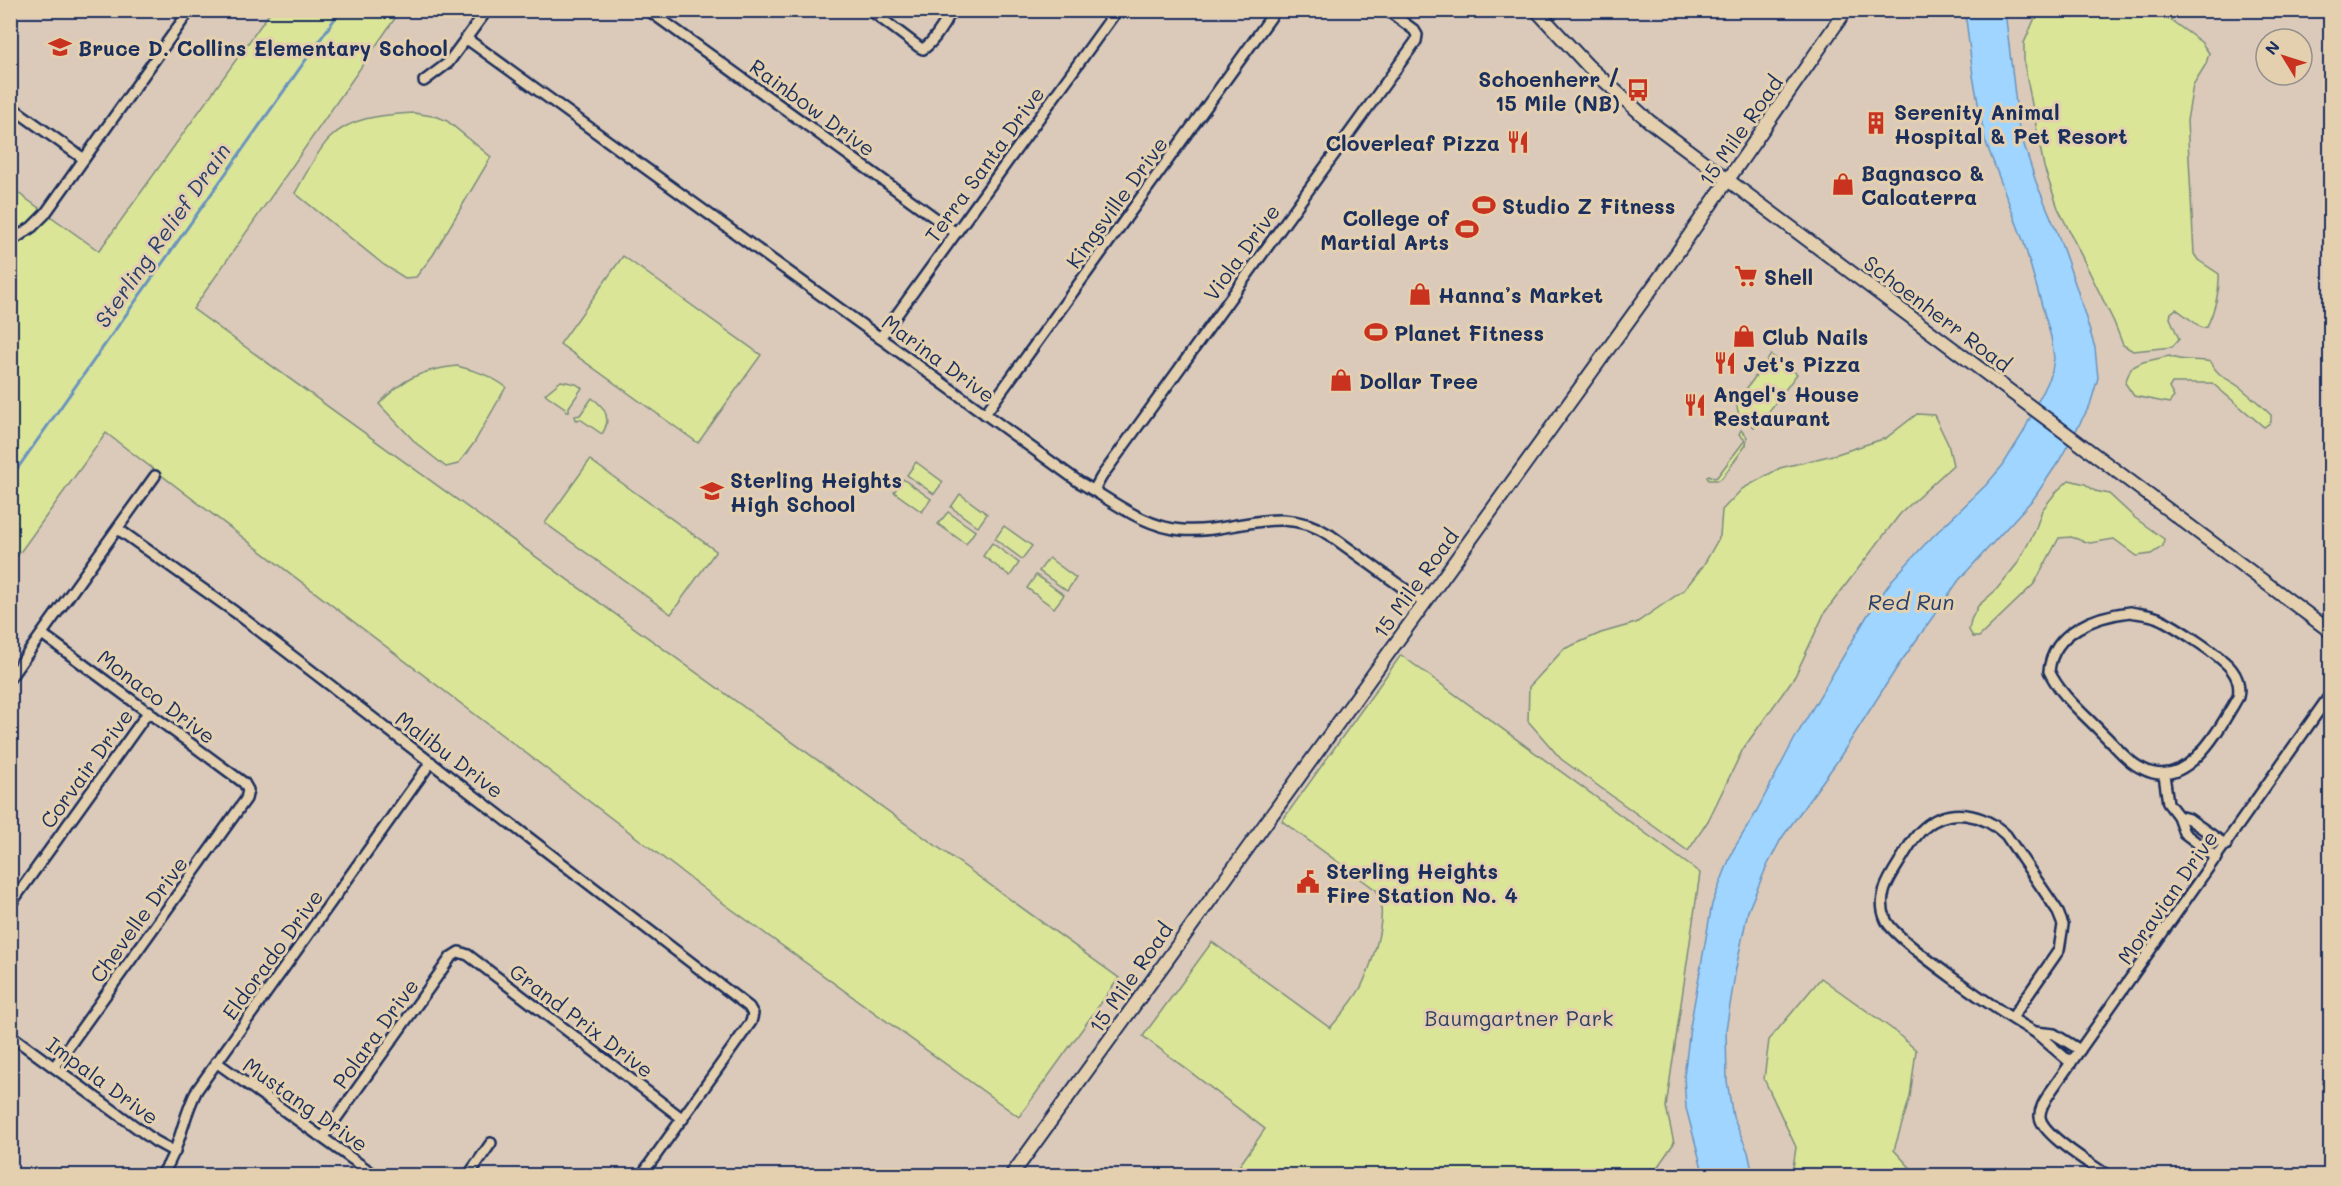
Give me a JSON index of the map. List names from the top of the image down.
{
  "streets": {
    "main road": ["15 Mile Road", "Schoenherr Road"],
    "street": [
      "Rainbow Drive",
      "Terra Santa Drive",
      "Kingsville Drive",
      "Viola Drive",
      "Marina Drive",
      "Monaco Drive",
      "Malibu Drive",
      "Corvair Drive",
      "Moravian Drive",
      "Chevelle Drive",
      "Eldorado Drive",
      "Grand Prix Drive",
      "Polara Drive",
      "Impala Drive",
      "Mustang Drive"
    ]
  },
  "crossings": [
    ["Rainbow Drive", "Terra Santa Drive"],
    ["15 Mile Road", "Schoenherr Road"],
    ["15 Mile Road", "Marina Drive"],
    ["Terra Santa Drive", "Marina Drive"],
    ["Kingsville Drive", "Marina Drive"],
    ["Viola Drive", "Marina Drive"],
    ["Monaco Drive", "Corvair Drive"],
    ["Monaco Drive", "Chevelle Drive"],
    ["Malibu Drive", "Eldorado Drive"],
    ["Malibu Drive", "Grand Prix Drive"],
    ["Chevelle Drive", "Impala Drive"],
    ["Eldorado Drive", "Impala Drive"],
    ["Eldorado Drive", "Mustang Drive"],
    ["Grand Prix Drive", "Polara Drive"],
    ["Polara Drive", "Mustang Drive"]
  ],
  "water": ["Sterling Relief Drain", "Red Run"],
  "parks": ["Baumgartner Park"],
  "places": {
    "school or university": ["Bruce D. Collins Elementary School", "Sterling Heights High School"],
    "bus stop": ["Schoenherr / 15 Mile (NB)"],
    "building": ["Serenity Animal Hospital & Pet Resort"],
    "restaurant": ["Cloverleaf Pizza", "Jet's Pizza", "Angel's House Restaurant"],
    "shop": [
      "Bagnasco & Calcaterra",
      "Hanna’s Market",
      "Club Nails",
      "Dollar Tree"
    ],
    "sports": ["Studio Z Fitness", "College of Martial Arts", "Planet Fitness"],
    "supermarket": ["Shell"],
    "public building": ["Sterling Heights Fire Station No. 4"]
  },
  "north": "top left"
}
